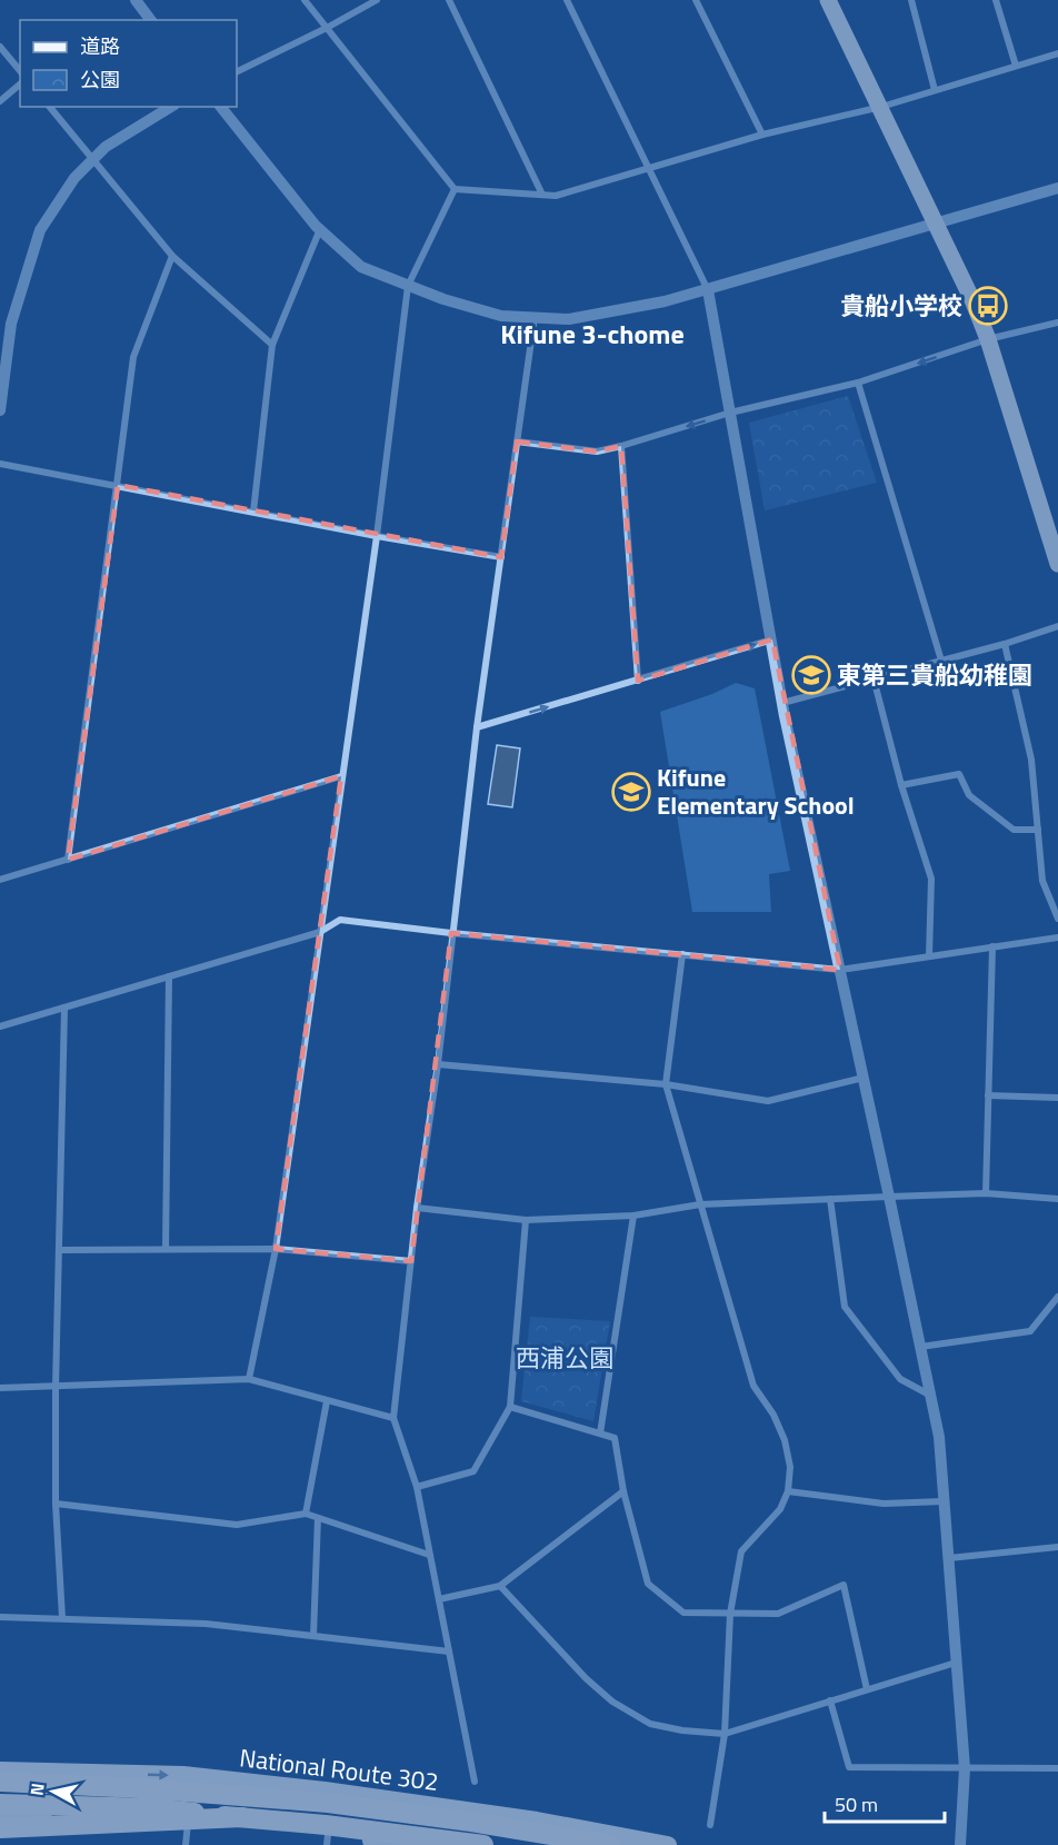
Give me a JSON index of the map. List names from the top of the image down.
{
  "streets": {
    "highway": ["National Route 302"]
  },
  "districts": ["Kifune 3-chome"],
  "parks": ["西浦公園"],
  "places": {
    "bus stop": ["貴船小学校"],
    "school or university": ["東第三貴船幼稚園", "Kifune Elementary School"]
  },
  "legend": ["道路", "公園"],
  "scale_bar": "50 m",
  "north": "left"
}
